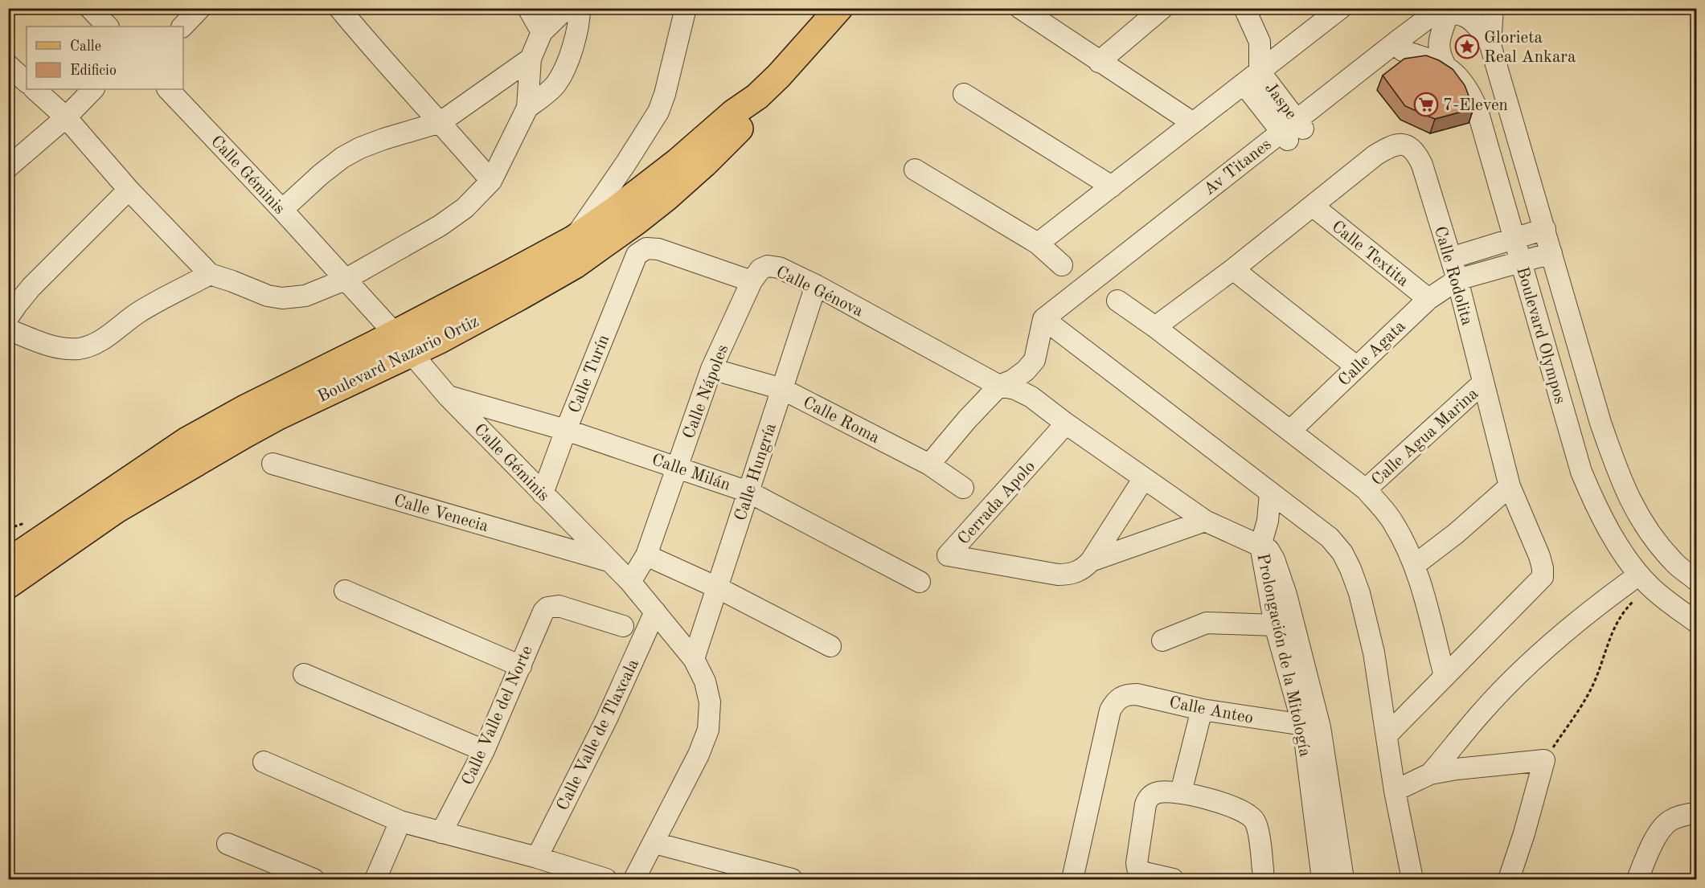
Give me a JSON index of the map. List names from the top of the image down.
{
  "streets": {
    "main road": ["Boulevard Nazario Ortiz"],
    "street": [
      "Jaspe",
      "Av Titanes",
      "Calle Géminis",
      "Calle Textita",
      "Calle Rodolita",
      "Calle Génova",
      "Boulevard Olympos",
      "Calle Agata",
      "Calle Turín",
      "Calle Nápoles",
      "Calle Roma",
      "Calle Agua Marina",
      "Calle Milán",
      "Calle Hungría",
      "Cerrada Apolo",
      "Calle Venecia",
      "Prolongación de la Mitología",
      "Calle Anteo",
      "Calle Valle del Norte",
      "Calle Valle de Tlaxcala"
    ]
  },
  "crossings": [
    ["Jaspe", "Av Titanes"],
    ["Av Titanes", "Boulevard Olympos"],
    ["Calle Géminis", "Boulevard Nazario Ortiz"],
    ["Calle Géminis", "Calle Turín"],
    ["Calle Géminis", "Calle Nápoles"],
    ["Calle Géminis", "Calle Milán"],
    ["Calle Géminis", "Calle Hungría"],
    ["Calle Géminis", "Calle Venecia"],
    ["Calle Géminis", "Calle Valle de Tlaxcala"],
    ["Calle Textita", "Calle Rodolita"],
    ["Calle Textita", "Calle Agata"],
    ["Calle Rodolita", "Calle Agata"],
    ["Calle Rodolita", "Calle Agua Marina"],
    ["Calle Génova", "Calle Turín"],
    ["Calle Génova", "Calle Nápoles"],
    ["Calle Génova", "Calle Hungría"],
    ["Calle Génova", "Cerrada Apolo"],
    ["Boulevard Olympos", "Calle Agata"],
    ["Calle Turín", "Calle Milán"],
    ["Calle Nápoles", "Calle Roma"],
    ["Calle Nápoles", "Calle Milán"],
    ["Calle Roma", "Calle Hungría"],
    ["Calle Milán", "Calle Hungría"],
    ["Prolongación de la Mitología", "Calle Anteo"]
  ],
  "places": {
    "place": ["Glorieta Real Ankara"],
    "supermarket": ["7-Eleven"]
  },
  "legend": ["Calle", "Edificio"]
}
